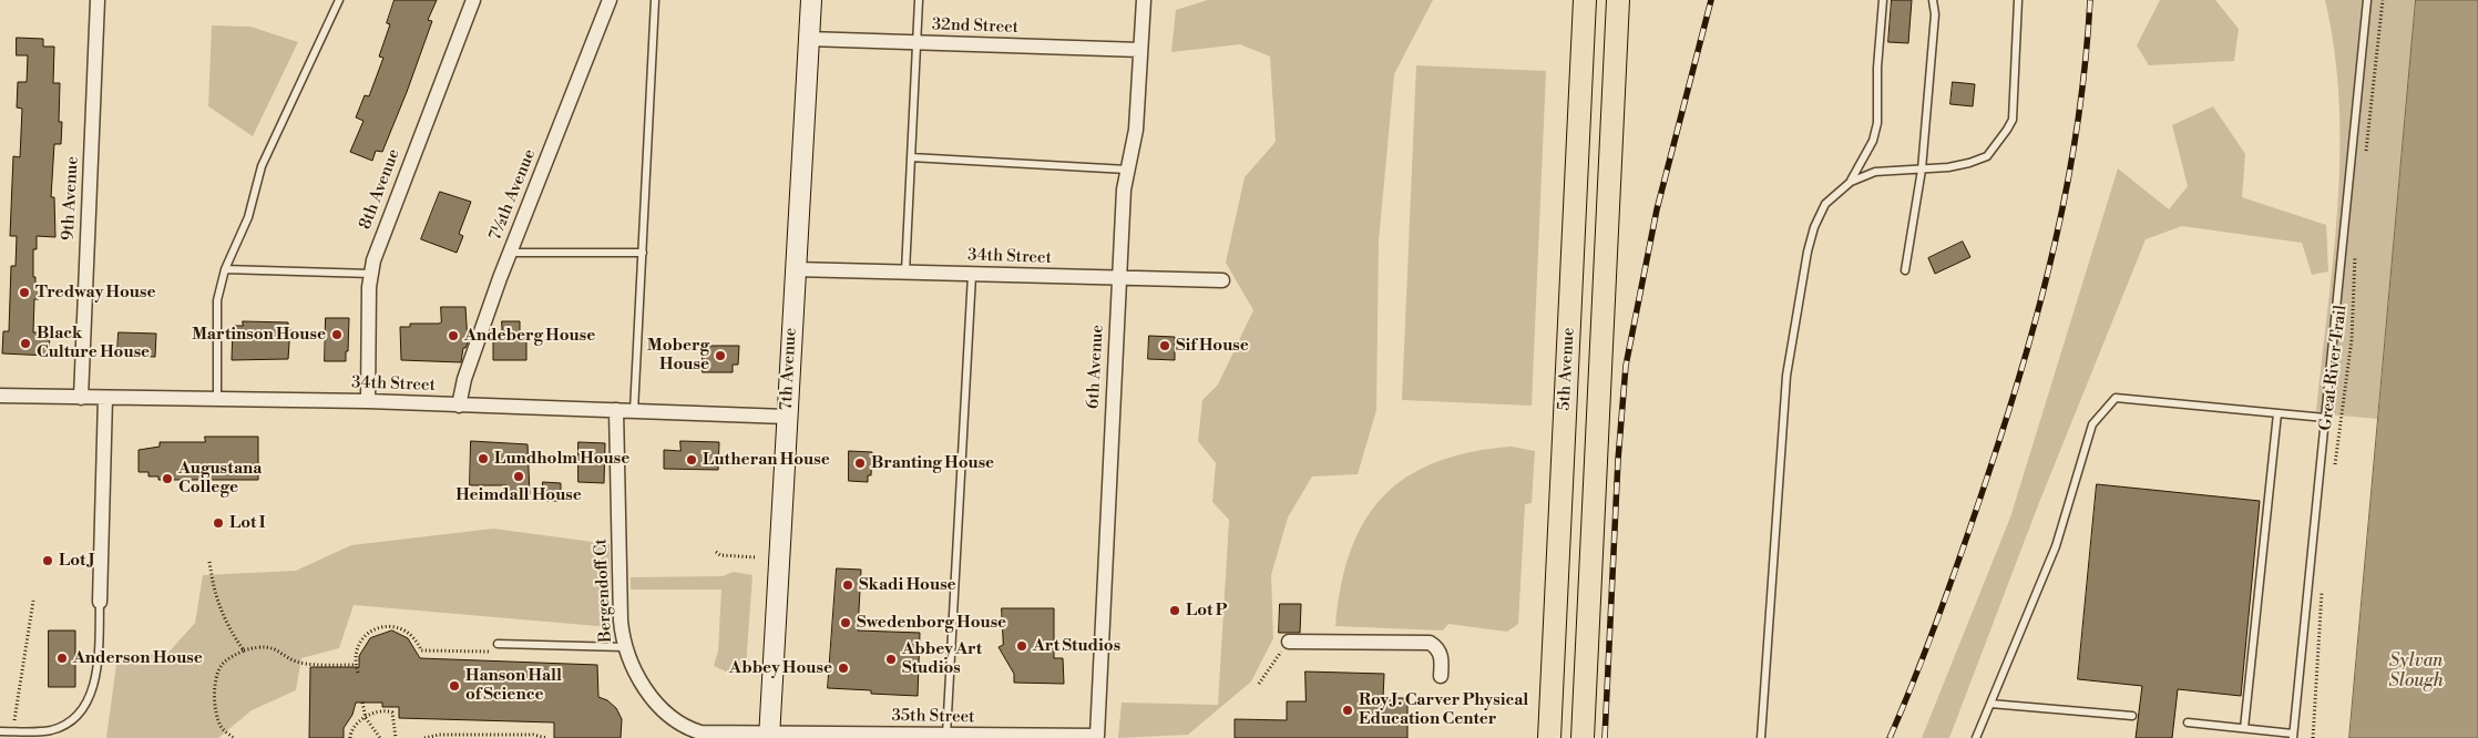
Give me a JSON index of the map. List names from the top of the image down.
{
  "streets": {
    "main road": ["5th Avenue"],
    "street": [
      "32nd Street",
      "8th Avenue",
      "7½th Avenue",
      "9th Avenue",
      "34th Street",
      "6th Avenue",
      "7th Avenue",
      "Bergendoff Ct",
      "35th Street"
    ],
    "path": ["Great River Trail"]
  },
  "crossings": [
    ["32nd Street", "6th Avenue"],
    ["32nd Street", "7th Avenue"],
    ["8th Avenue", "34th Street"],
    ["7½th Avenue", "34th Street"],
    ["9th Avenue", "34th Street"],
    ["34th Street", "6th Avenue"],
    ["34th Street", "7th Avenue"],
    ["34th Street", "Bergendoff Ct"],
    ["6th Avenue", "35th Street"],
    ["7th Avenue", "Bergendoff Ct"],
    ["7th Avenue", "35th Street"],
    ["Bergendoff Ct", "35th Street"]
  ],
  "water": ["Sylvan Slough"],
  "places": [
    "Tredway House",
    "Martinson House",
    "Andeberg House",
    "Black Culture House",
    "Sif House",
    "Moberg House",
    "Lundholm House",
    "Lutheran House",
    "Branting House",
    "Heimdall House",
    "Augustana College",
    "Lot I",
    "Lot J",
    "Skadi House",
    "Lot P",
    "Swedenborg House",
    "Art Studios",
    "Anderson House",
    "Abbey Art Studios",
    "Abbey House",
    "Hanson Hall of Science",
    "Roy J. Carver Physical Education Center"
  ]
}
